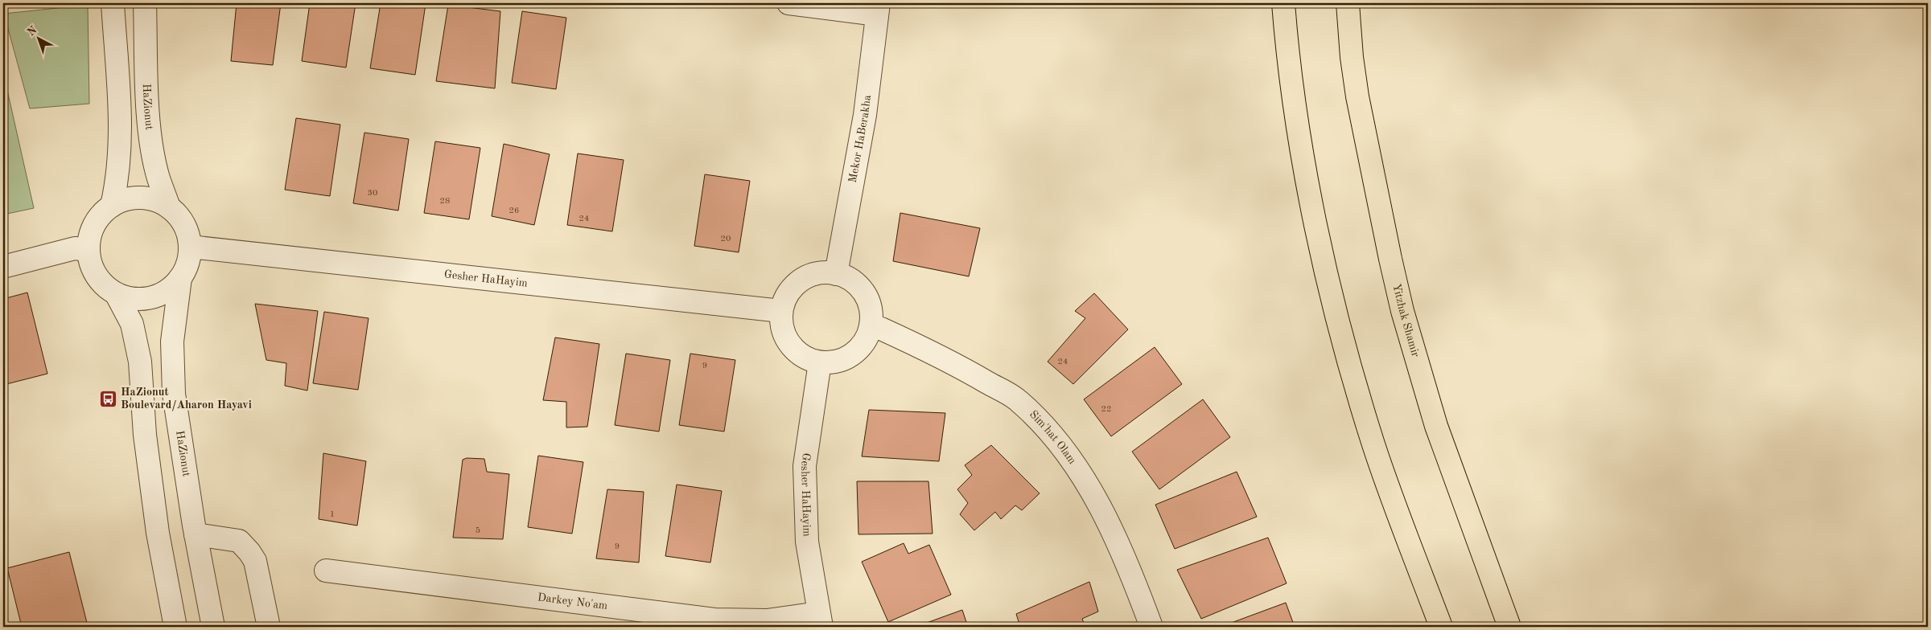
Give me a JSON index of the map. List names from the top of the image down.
{
  "streets": {
    "main road": ["Yitzhak Shamir"],
    "street": [
      "HaZionut",
      "Mekor HaBerakha",
      "Gesher HaHayim",
      "Sim'hat Olam",
      "Darkey No'am"
    ]
  },
  "crossings": [
    ["HaZionut", "Gesher HaHayim"],
    ["Mekor HaBerakha", "Gesher HaHayim"],
    ["Mekor HaBerakha", "Sim'hat Olam"],
    ["Gesher HaHayim", "Sim'hat Olam"],
    ["Gesher HaHayim", "Darkey No'am"]
  ],
  "places": {
    "bus stop": ["HaZionut Boulevard/Aharon Hayavi"]
  },
  "house_numbers": [
    "30",
    "28",
    "26",
    "24",
    "20",
    "24",
    "9",
    "22",
    "1",
    "5",
    "9"
  ],
  "north": "top left"
}
